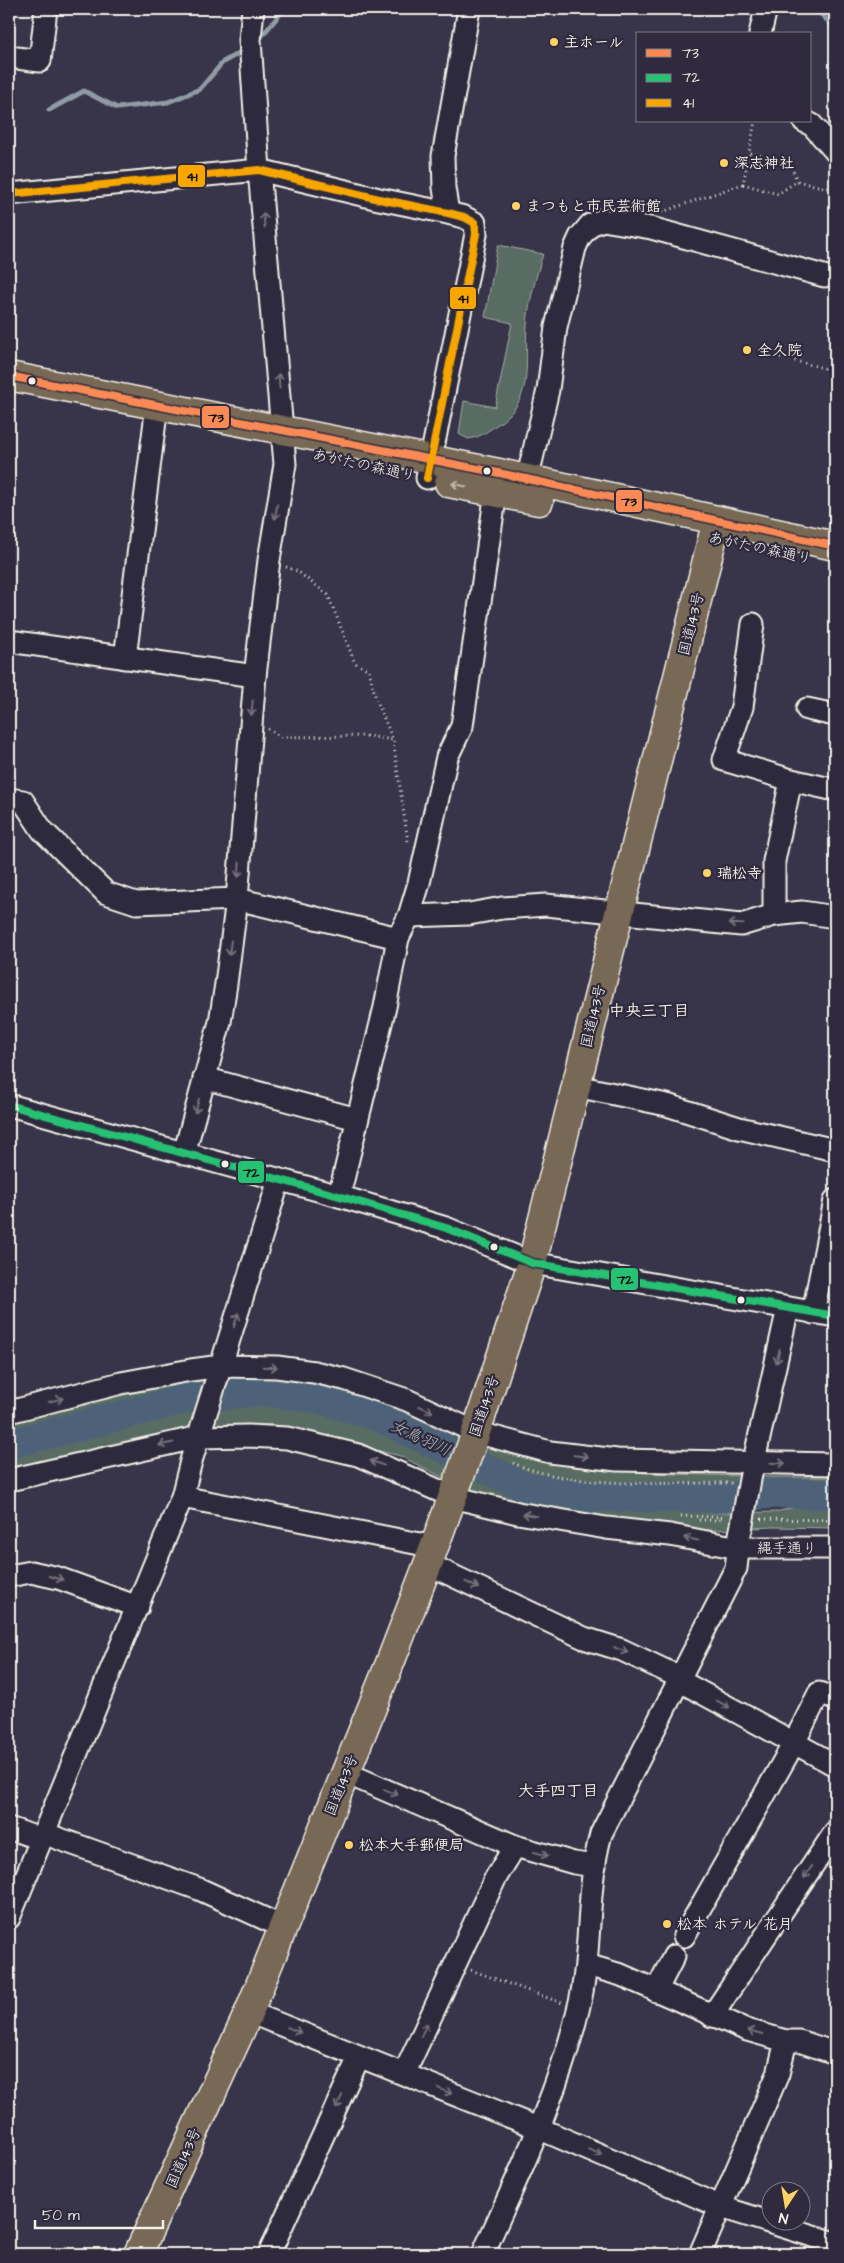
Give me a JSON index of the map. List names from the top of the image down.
{
  "streets": {
    "main road": ["あがたの森通り", "国道143号"],
    "street": ["縄手通り"]
  },
  "crossings": [
    ["あがたの森通り", "国道143号"],
    ["国道143号", "縄手通り"]
  ],
  "districts": ["中央三丁目", "大手四丁目"],
  "water": ["女鳥羽川"],
  "places": [
    "主ホール",
    "深志神社",
    "まつもと市民芸術館",
    "全久院",
    "瑞松寺",
    "松本大手郵便局",
    "松本 ホテル 花月"
  ],
  "lines": ["transit line 41", "transit line 73", "transit line 72"],
  "legend": ["73", "72", "41"],
  "scale_bar": "50 m",
  "north": "bottom"
}
